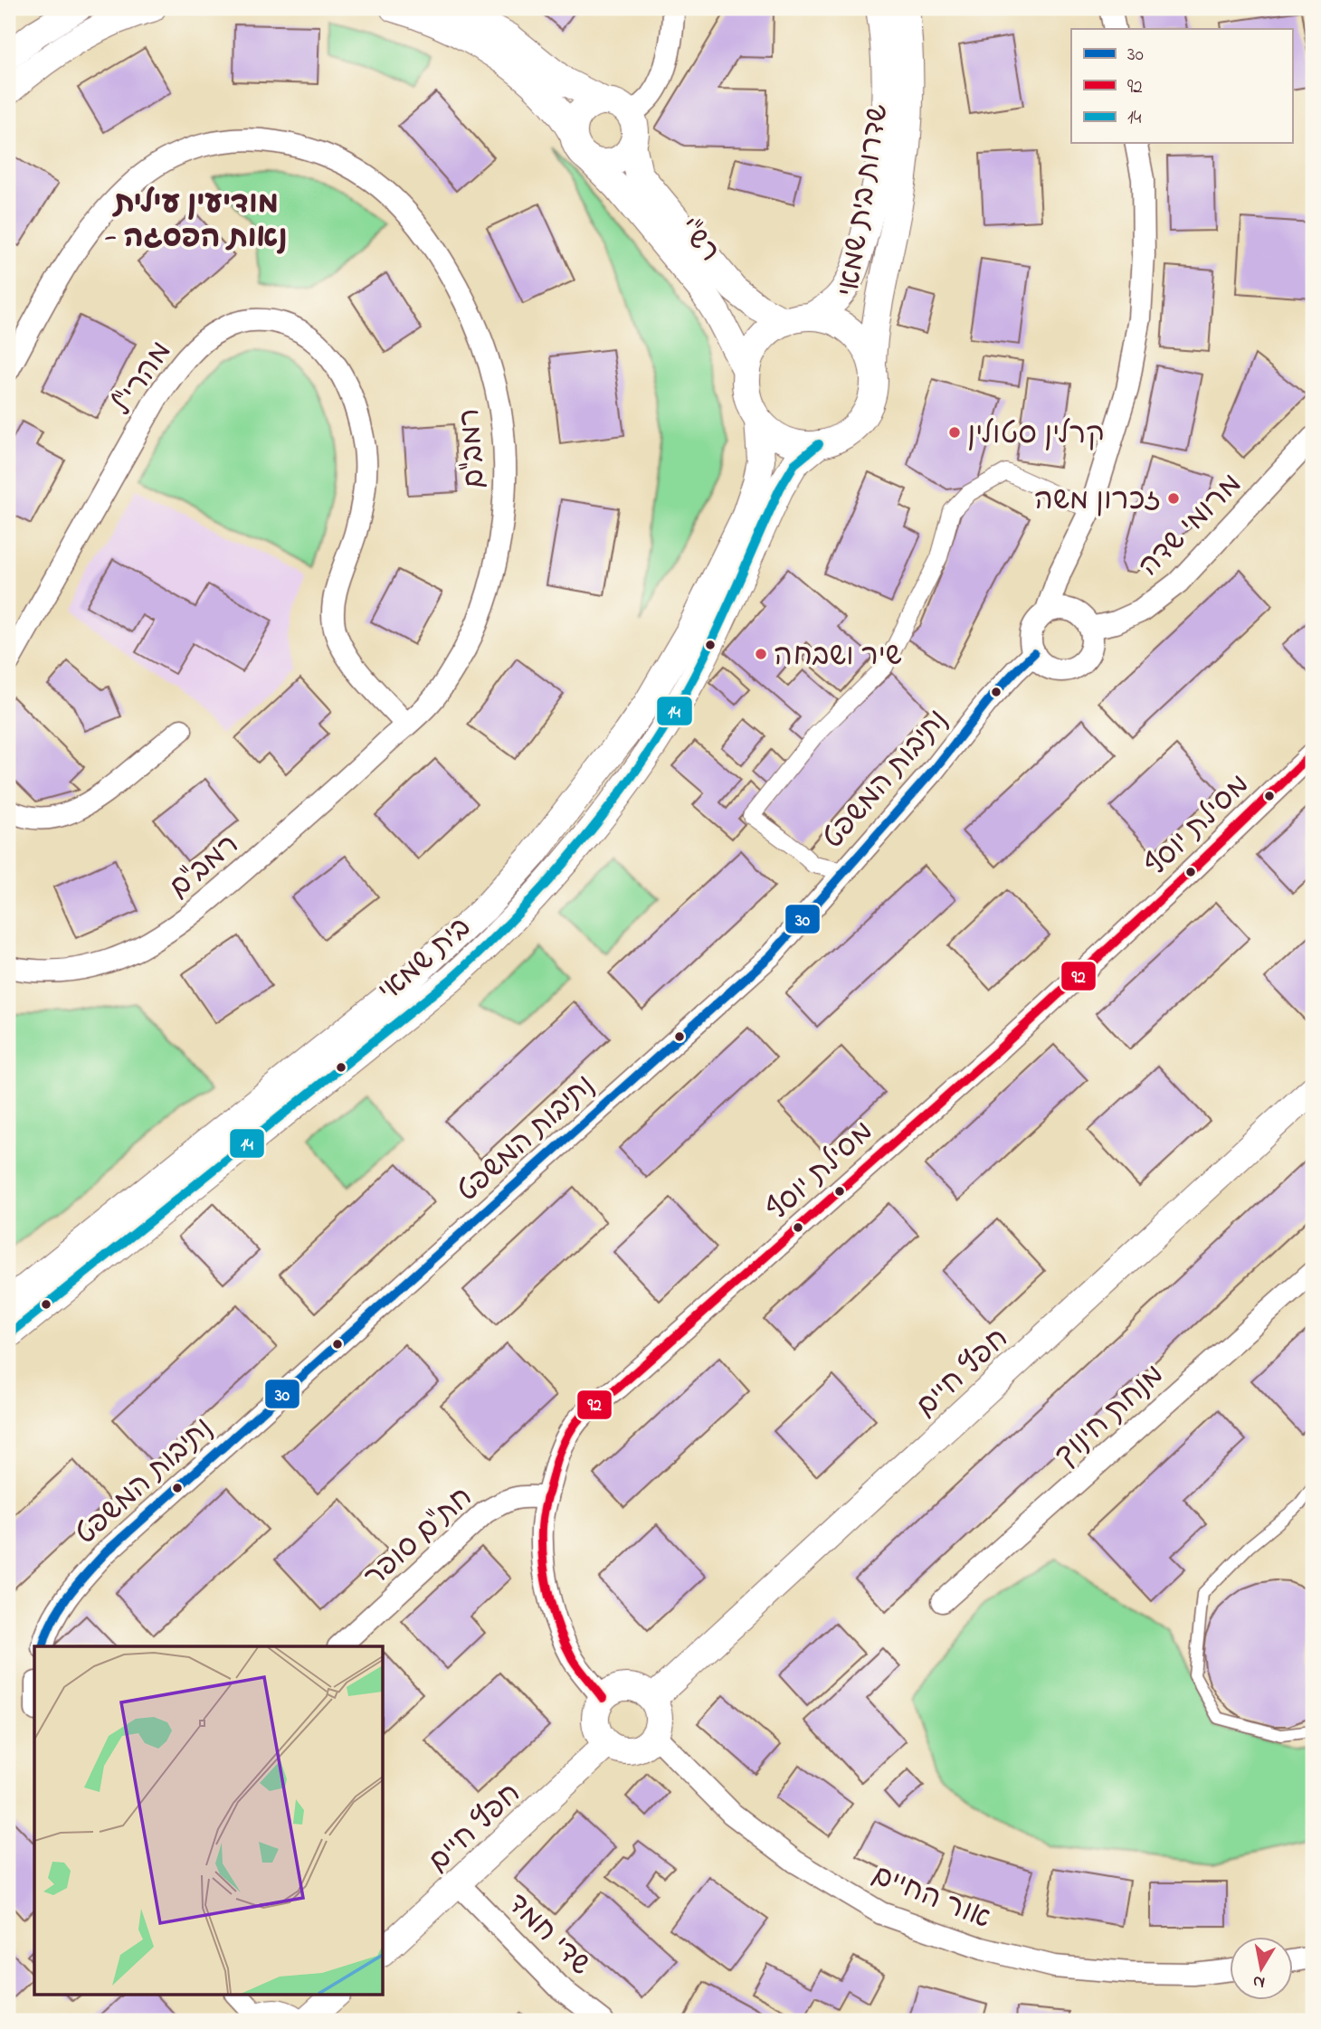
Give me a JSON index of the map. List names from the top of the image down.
{
  "streets": {
    "street": [
      "שדרות בית שמאי",
      "רש\"י",
      "מהרי\"ל",
      "רמב\"ם",
      "מרומי שדה",
      "נתיבות המשפט",
      "מסילת יוסף",
      "בית שמאי",
      "חפץ חיים",
      "מנחת חינוך",
      "חת\"ם סופר",
      "אור החיים",
      "שדי חמד"
    ]
  },
  "crossings": [
    ["שדרות בית שמאי", "רש\"י"],
    ["מהרי\"ל", "רמב\"ם"],
    ["מרומי שדה", "נתיבות המשפט"],
    ["מסילת יוסף", "חפץ חיים"],
    ["מסילת יוסף", "חת\"ם סופר"],
    ["מסילת יוסף", "אור החיים"],
    ["חפץ חיים", "אור החיים"],
    ["חפץ חיים", "שדי חמד"]
  ],
  "districts": ["מודיעין עילית - נאות הפסגה"],
  "places": ["קרלין סטולין", "זכרון משה", "שיר ושבחה"],
  "lines": ["transit line 14", "transit line 30", "transit line 92"],
  "legend": ["30", "92", "14"],
  "north": "bottom"
}
